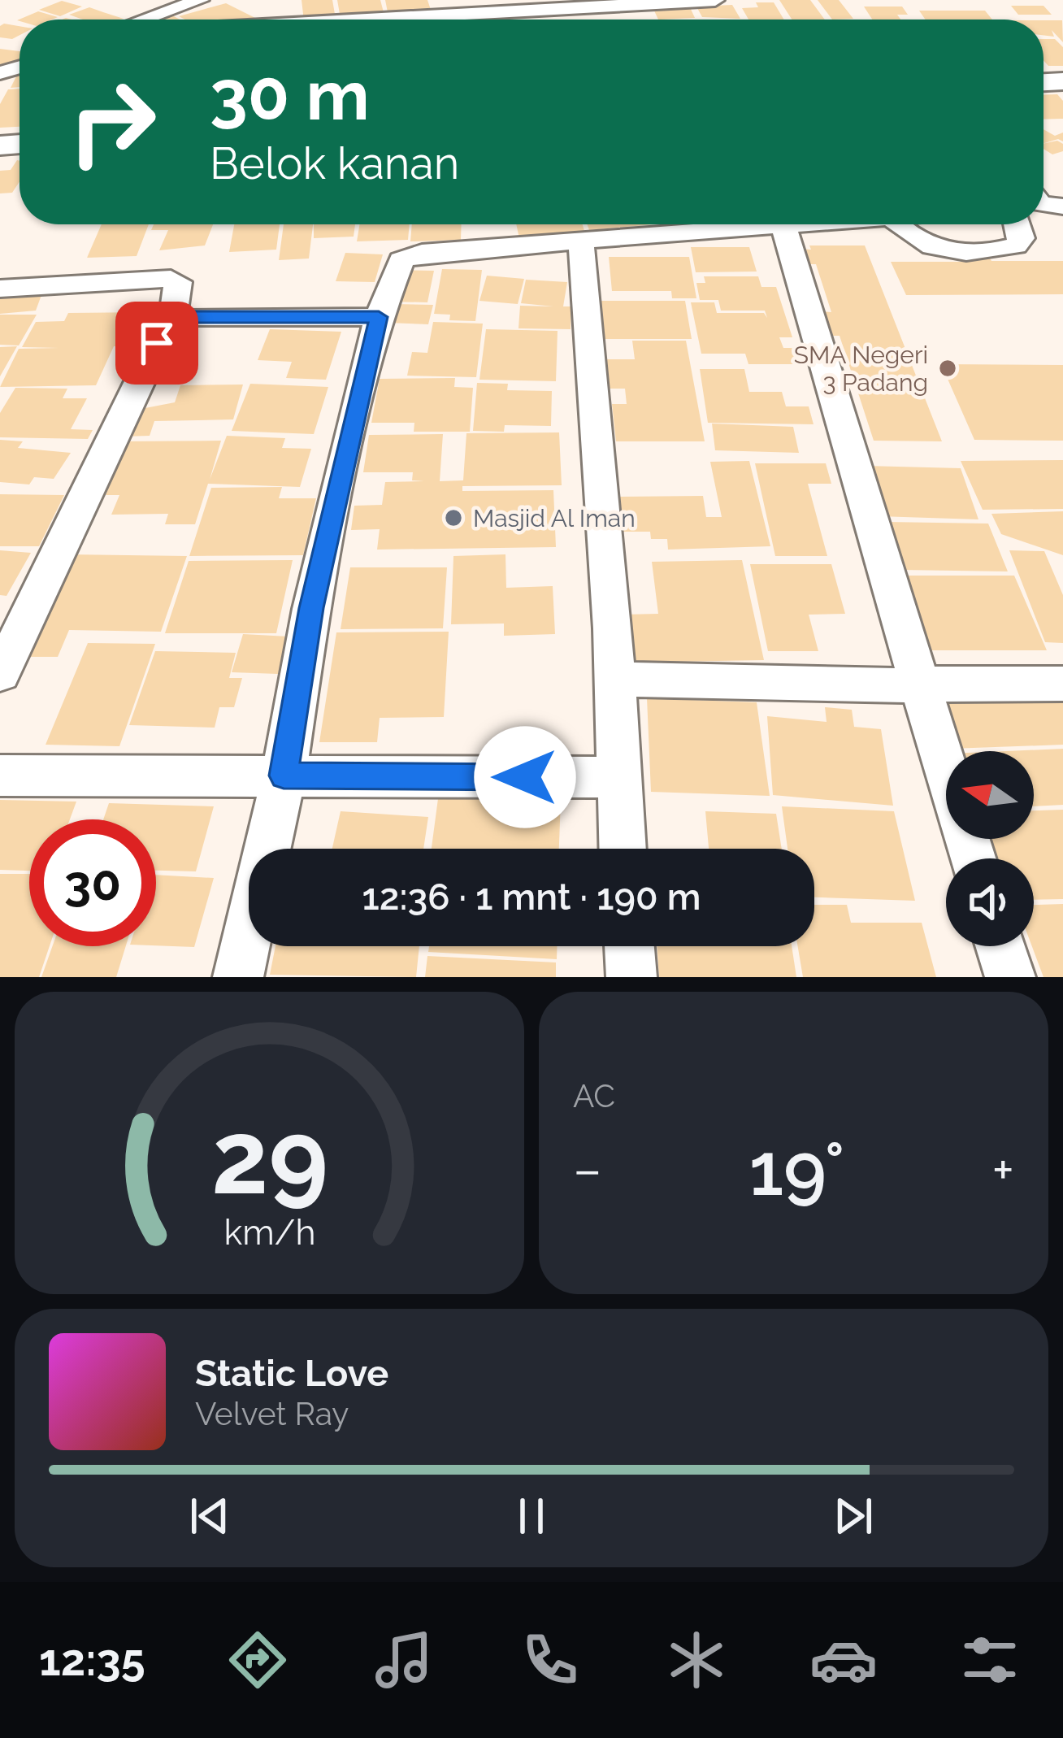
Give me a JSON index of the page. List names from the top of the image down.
{
  "places": ["SMA Negeri 3 Padang", "Masjid Al Iman"],
  "north": "left",
  "page": {
    "turn": ["30 m", "Belok kanan"],
    "limit": "30",
    "trip": "12:36 · 1 mnt · 190 m",
    "tile": "AC",
    "heat": ["−", "19°", "+"],
    "song": ["Static Love", "Velvet Ray"],
    "tabs": "12:35",
    "gauge": ["29", "km/h"]
  }
}
